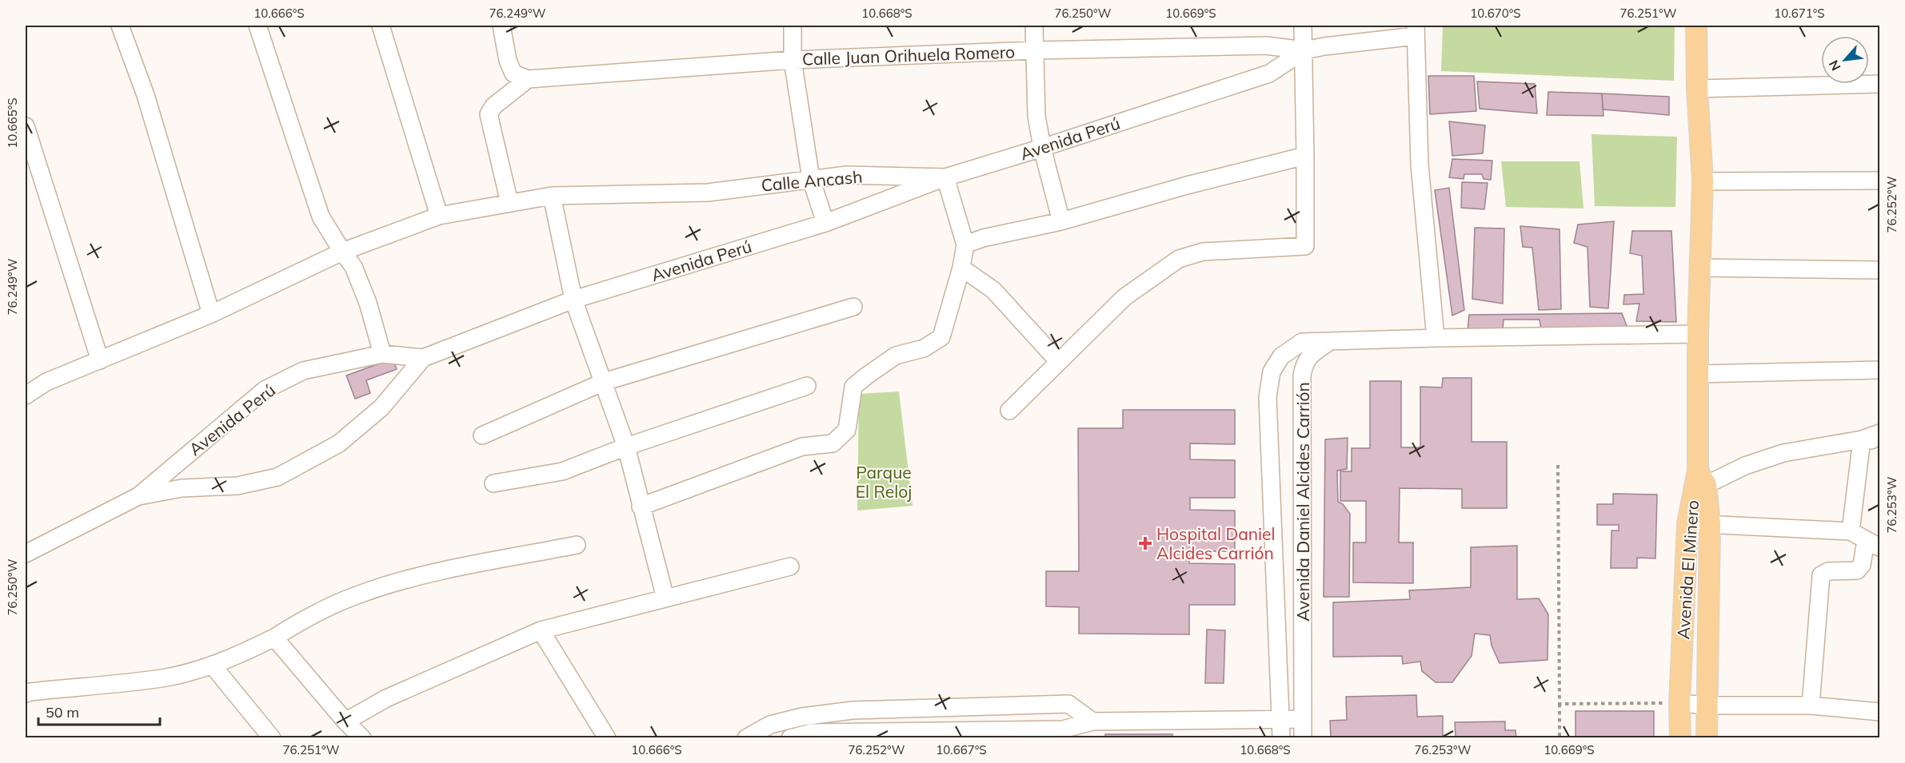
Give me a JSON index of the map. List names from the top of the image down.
{
  "streets": {
    "main road": ["Avenida El Minero"],
    "street": [
      "Calle Juan Orihuela Romero",
      "Avenida Perú",
      "Calle Ancash",
      "Avenida Daniel Alcides Carrión"
    ]
  },
  "crossings": [
    ["Calle Juan Orihuela Romero", "Avenida Perú"],
    ["Avenida Perú", "Calle Ancash"]
  ],
  "parks": ["Parque El Reloj"],
  "places": {
    "health": ["Hospital Daniel Alcides Carrión"]
  },
  "scale_bar": "50 m",
  "north": "bottom left",
  "coordinates": [
    "10.666°S",
    "76.249°W",
    "10.668°S",
    "76.250°W",
    "10.669°S",
    "10.670°S",
    "76.251°W",
    "10.671°S",
    "10.665°S",
    "76.252°W",
    "76.253°W",
    "10.667°S"
  ]
}
